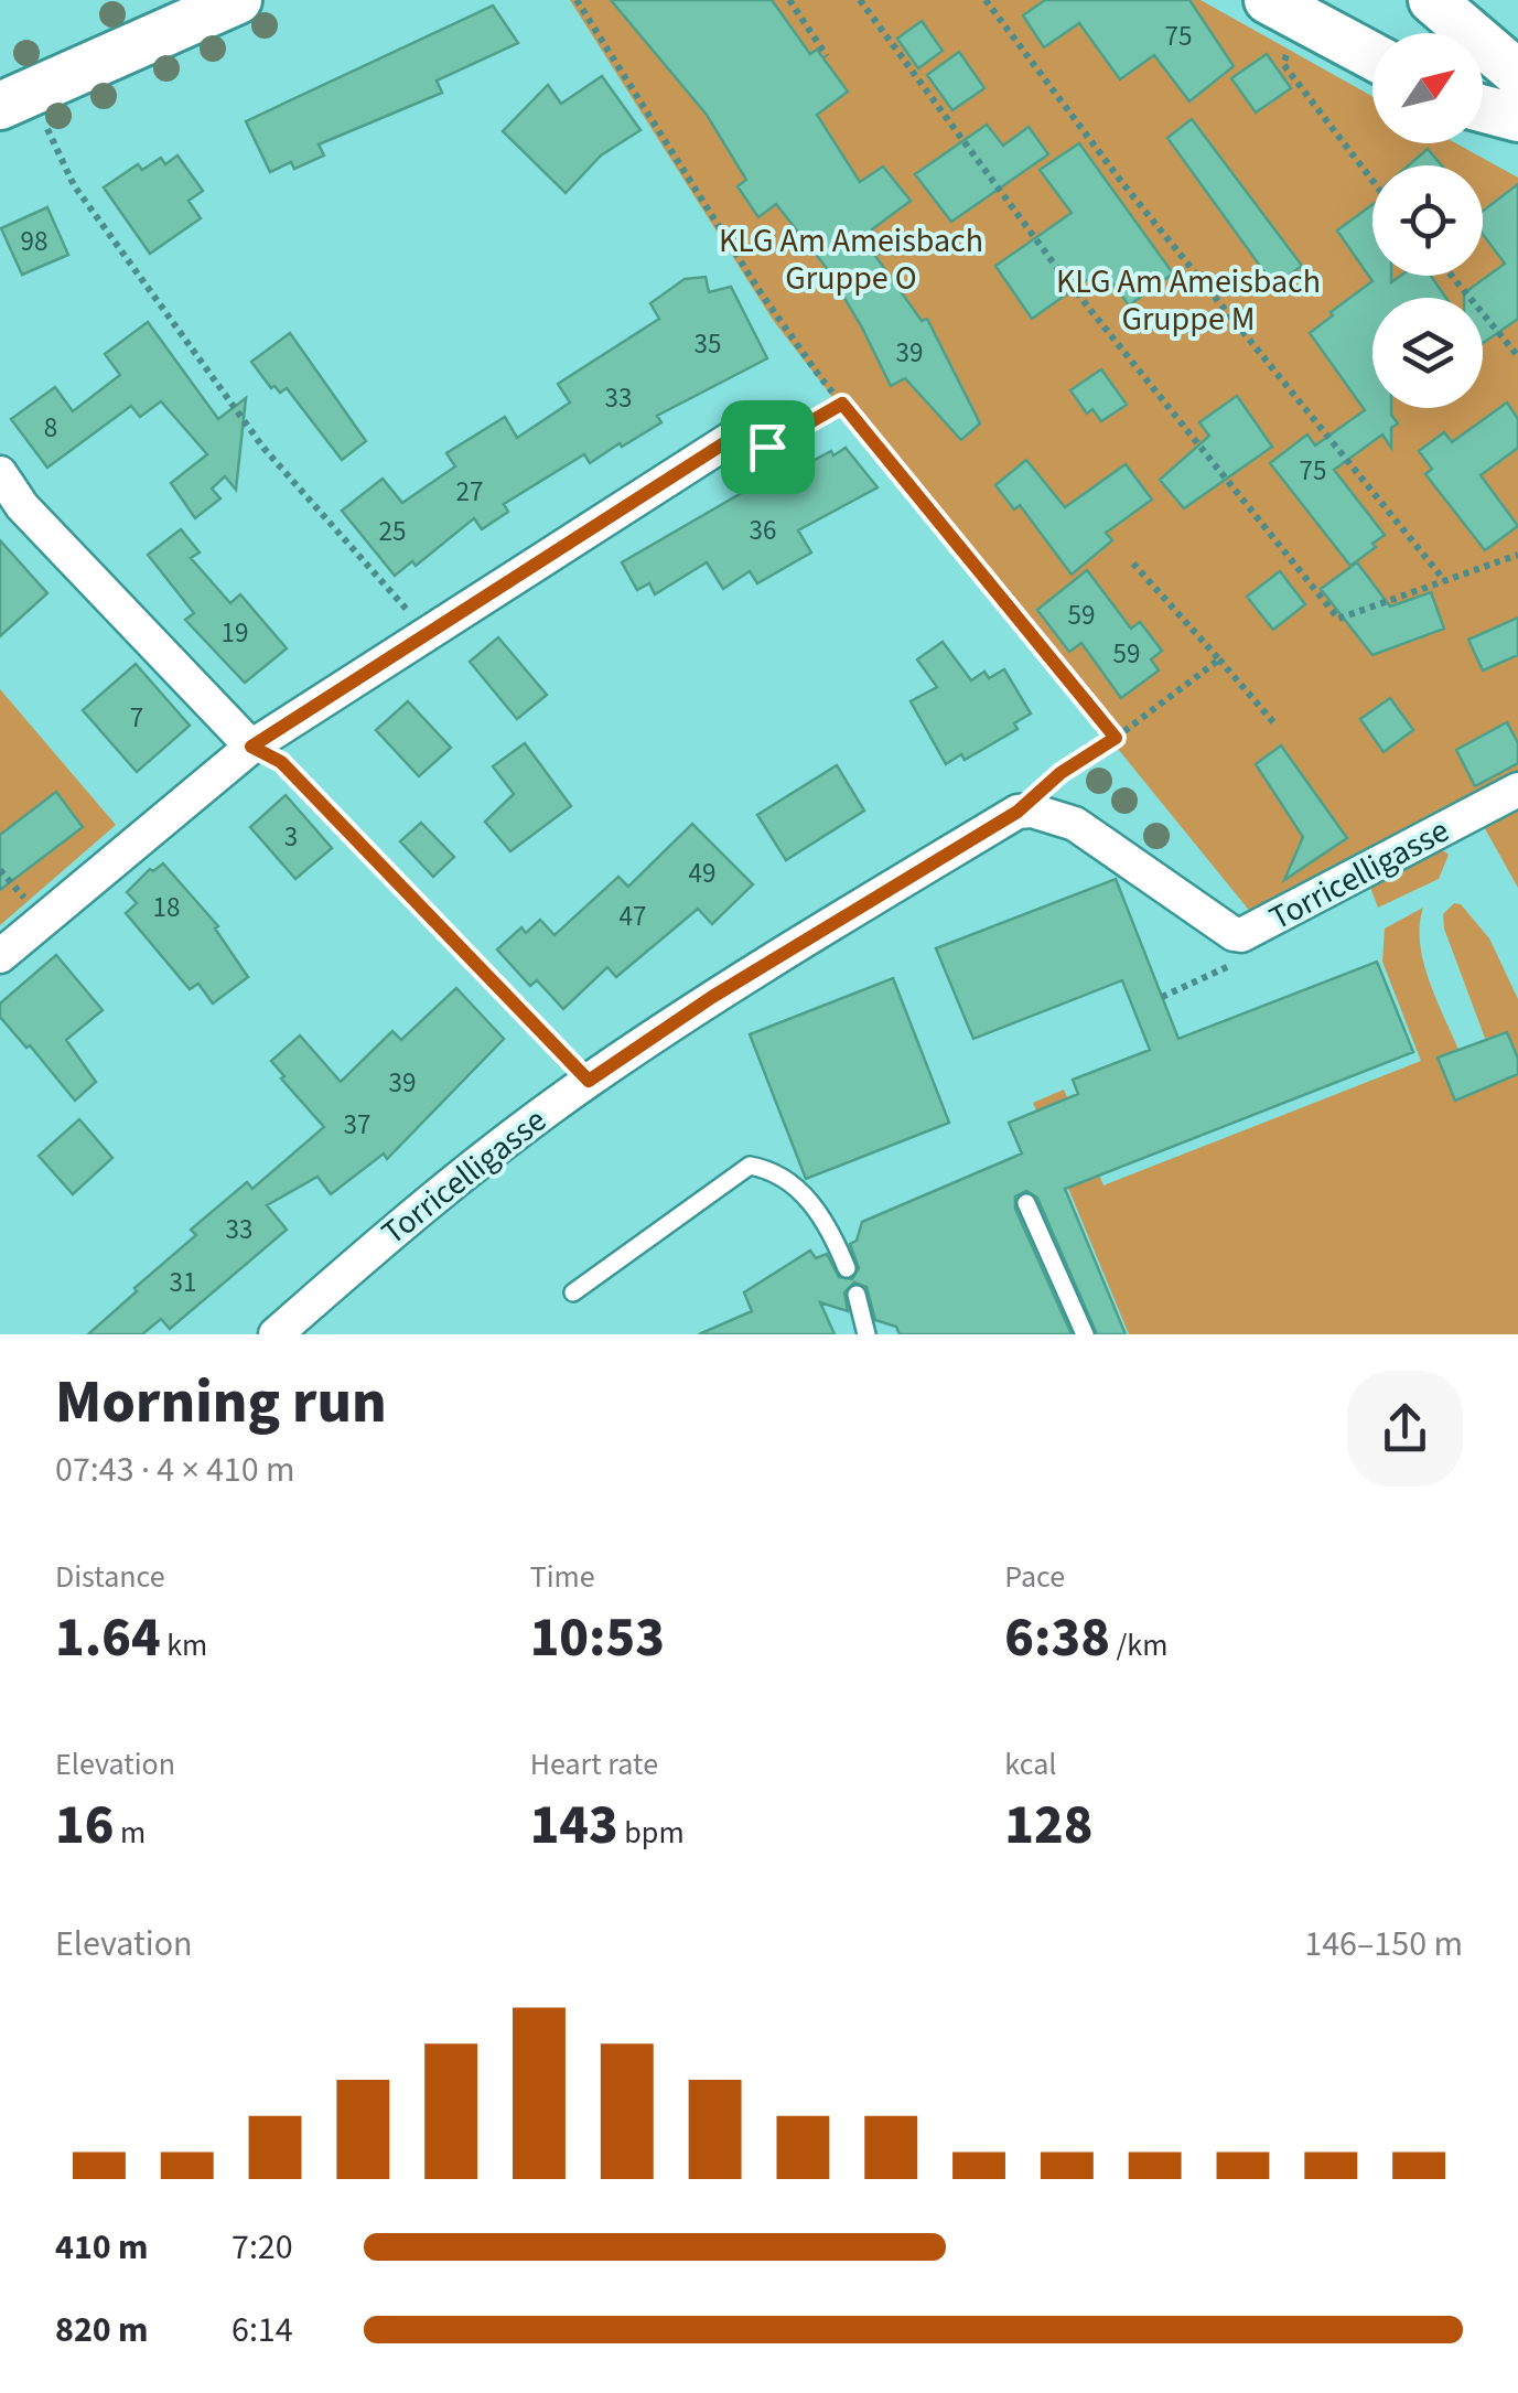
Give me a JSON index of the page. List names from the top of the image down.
{
  "streets": {
    "street": ["Torricelligasse"]
  },
  "parks": ["KLG Am Ameisbach Gruppe O", "KLG Am Ameisbach Gruppe M"],
  "house_numbers": [
    "75",
    "98",
    "35",
    "39",
    "33",
    "8",
    "75",
    "27",
    "36",
    "25",
    "59",
    "19",
    "59",
    "7",
    "3",
    "49",
    "18",
    "47",
    "39",
    "37",
    "33",
    "31"
  ],
  "north": "top right",
  "page": {
    "heading": ["Morning run", "07:43 · 4 × 410 m"],
    "stats": [
      ["Distance", "1.64 km"],
      ["Time", "10:53"],
      ["Pace", "6:38 /km"],
      ["Elevation", "16 m"],
      ["Heart rate", "143 bpm"],
      ["kcal", "128"]
    ],
    "chart": ["Elevation", "146–150 m"],
    "list": [
      {
        "name": "410 m",
        "note": "7:20"
      },
      {
        "name": "820 m",
        "note": "6:14"
      }
    ]
  }
}
